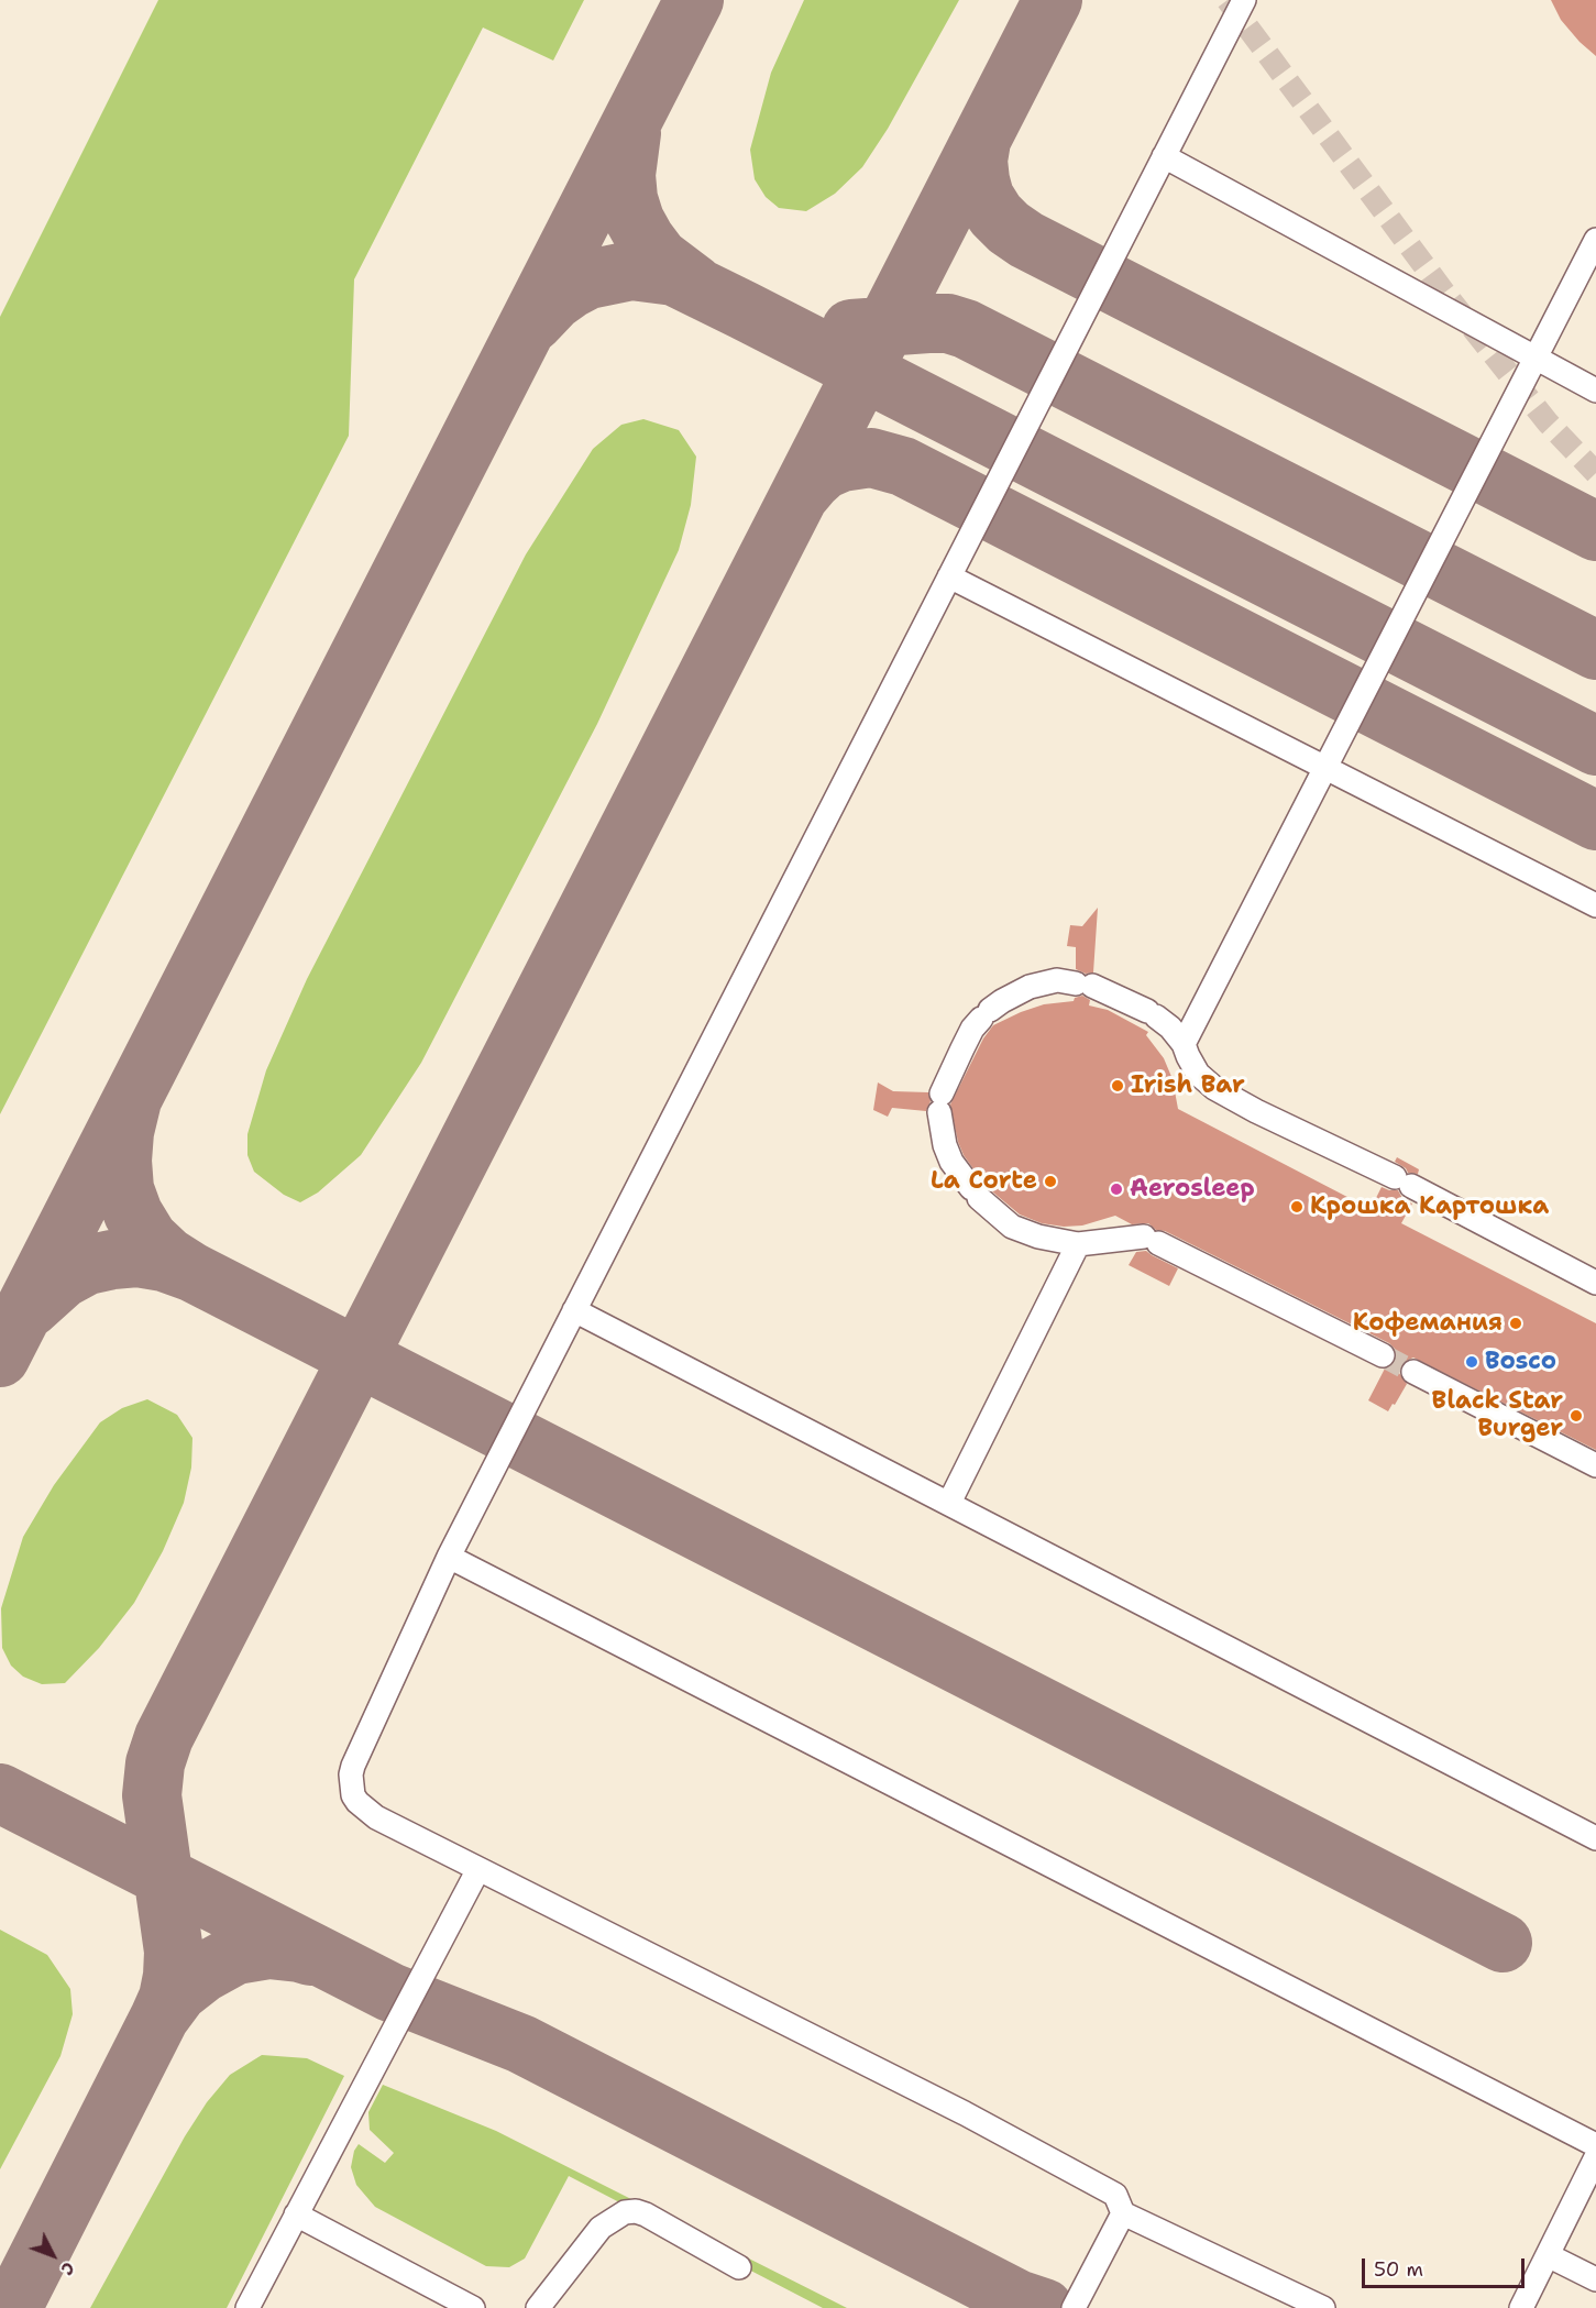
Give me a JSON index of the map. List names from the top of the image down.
{
  "places": [
    "Irish Bar",
    "La Corte",
    "Aerosleep",
    "Крошка Картошка",
    "Кофемания",
    "Bosco",
    "Black Star Burger"
  ],
  "scale_bar": "50 m",
  "north": "bottom right"
}
